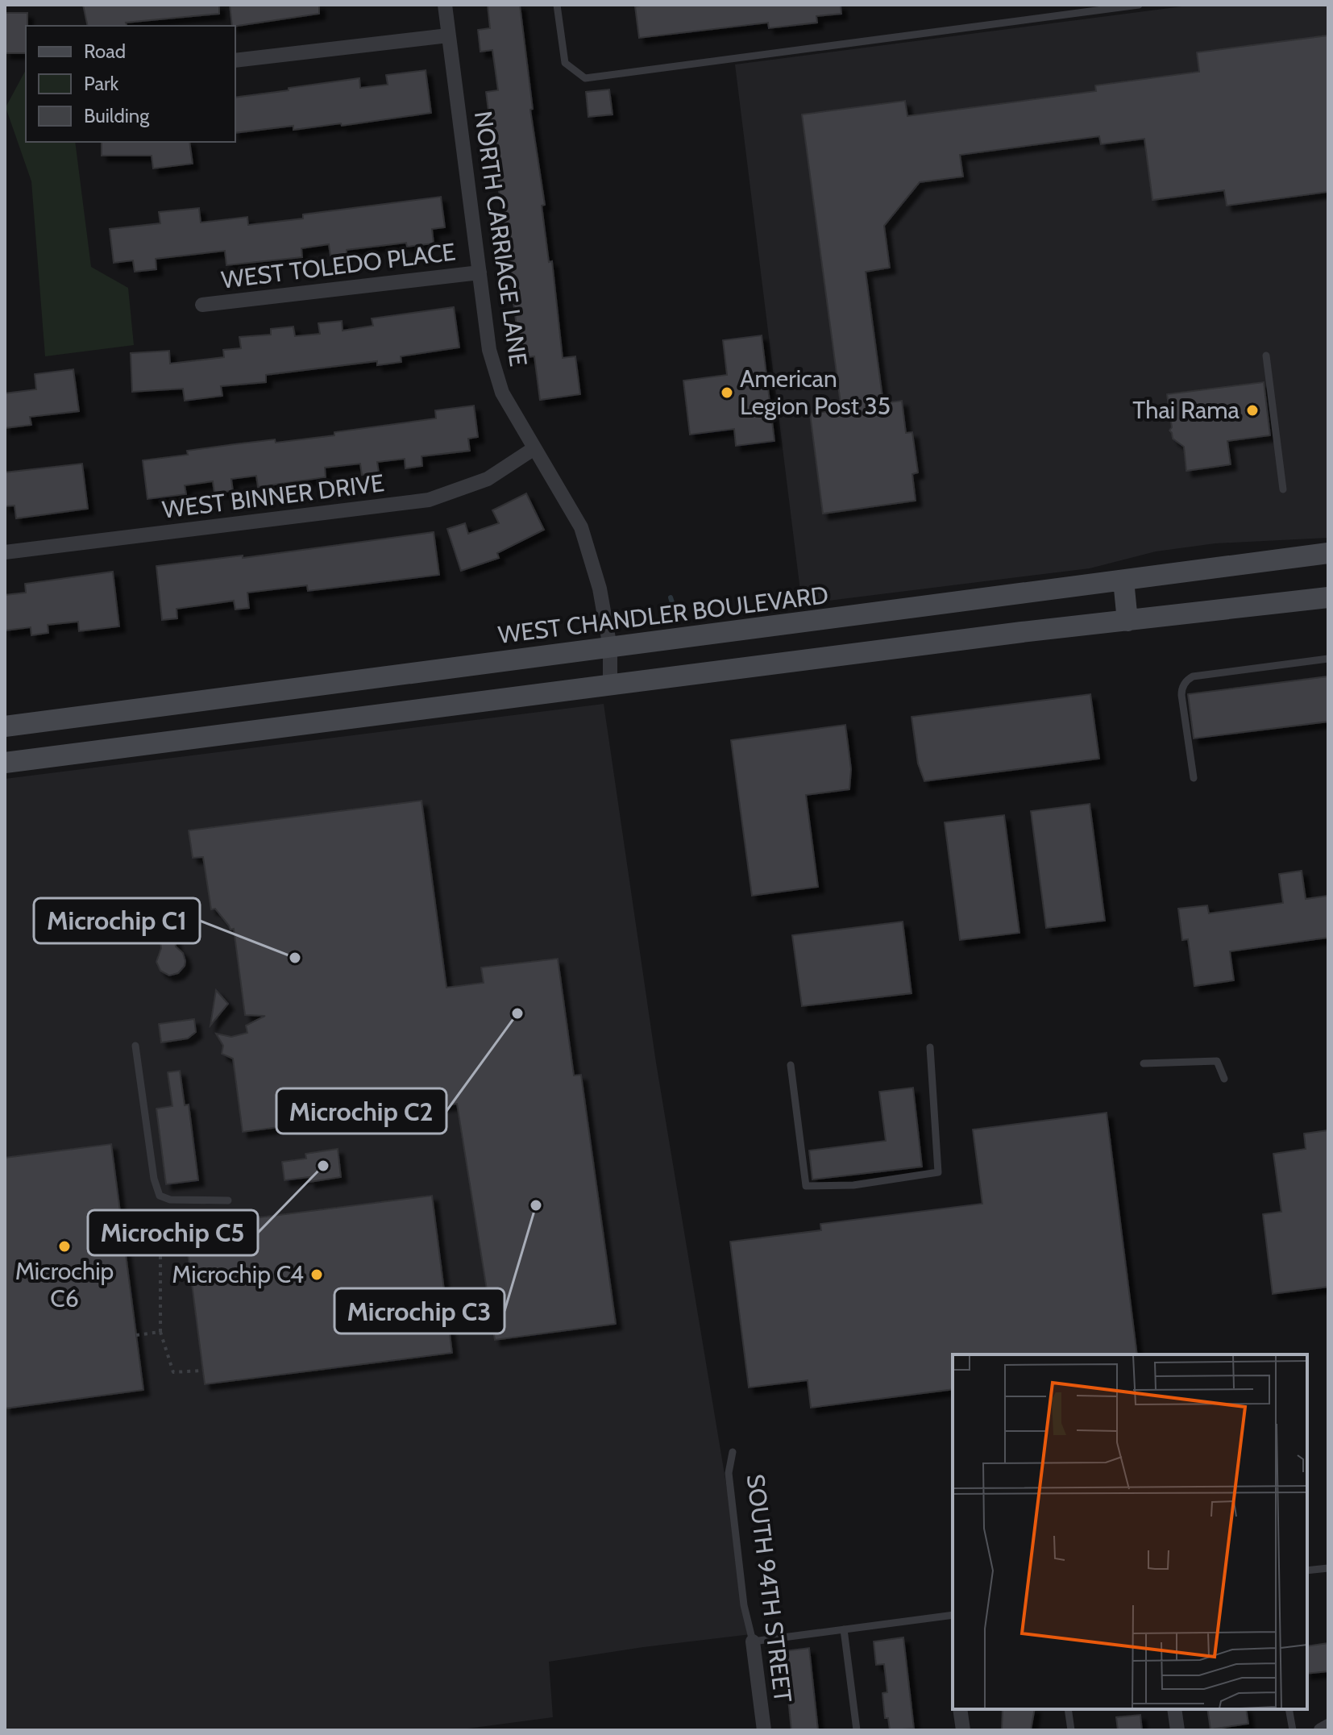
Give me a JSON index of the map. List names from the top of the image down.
{
  "streets": {
    "main road": ["WEST CHANDLER BOULEVARD"],
    "street": [
      "NORTH CARRIAGE LANE",
      "WEST TOLEDO PLACE",
      "WEST BINNER DRIVE",
      "SOUTH 94TH STREET"
    ]
  },
  "crossings": [
    ["NORTH CARRIAGE LANE", "WEST TOLEDO PLACE"],
    ["NORTH CARRIAGE LANE", "WEST BINNER DRIVE"],
    ["NORTH CARRIAGE LANE", "WEST CHANDLER BOULEVARD"]
  ],
  "places": [
    "American Legion Post 35",
    "Thai Rama",
    "Microchip C1",
    "Microchip C2",
    "Microchip C5",
    "Microchip C3",
    "Microchip C6",
    "Microchip C4"
  ],
  "legend": ["Road", "Park", "Building"]
}
